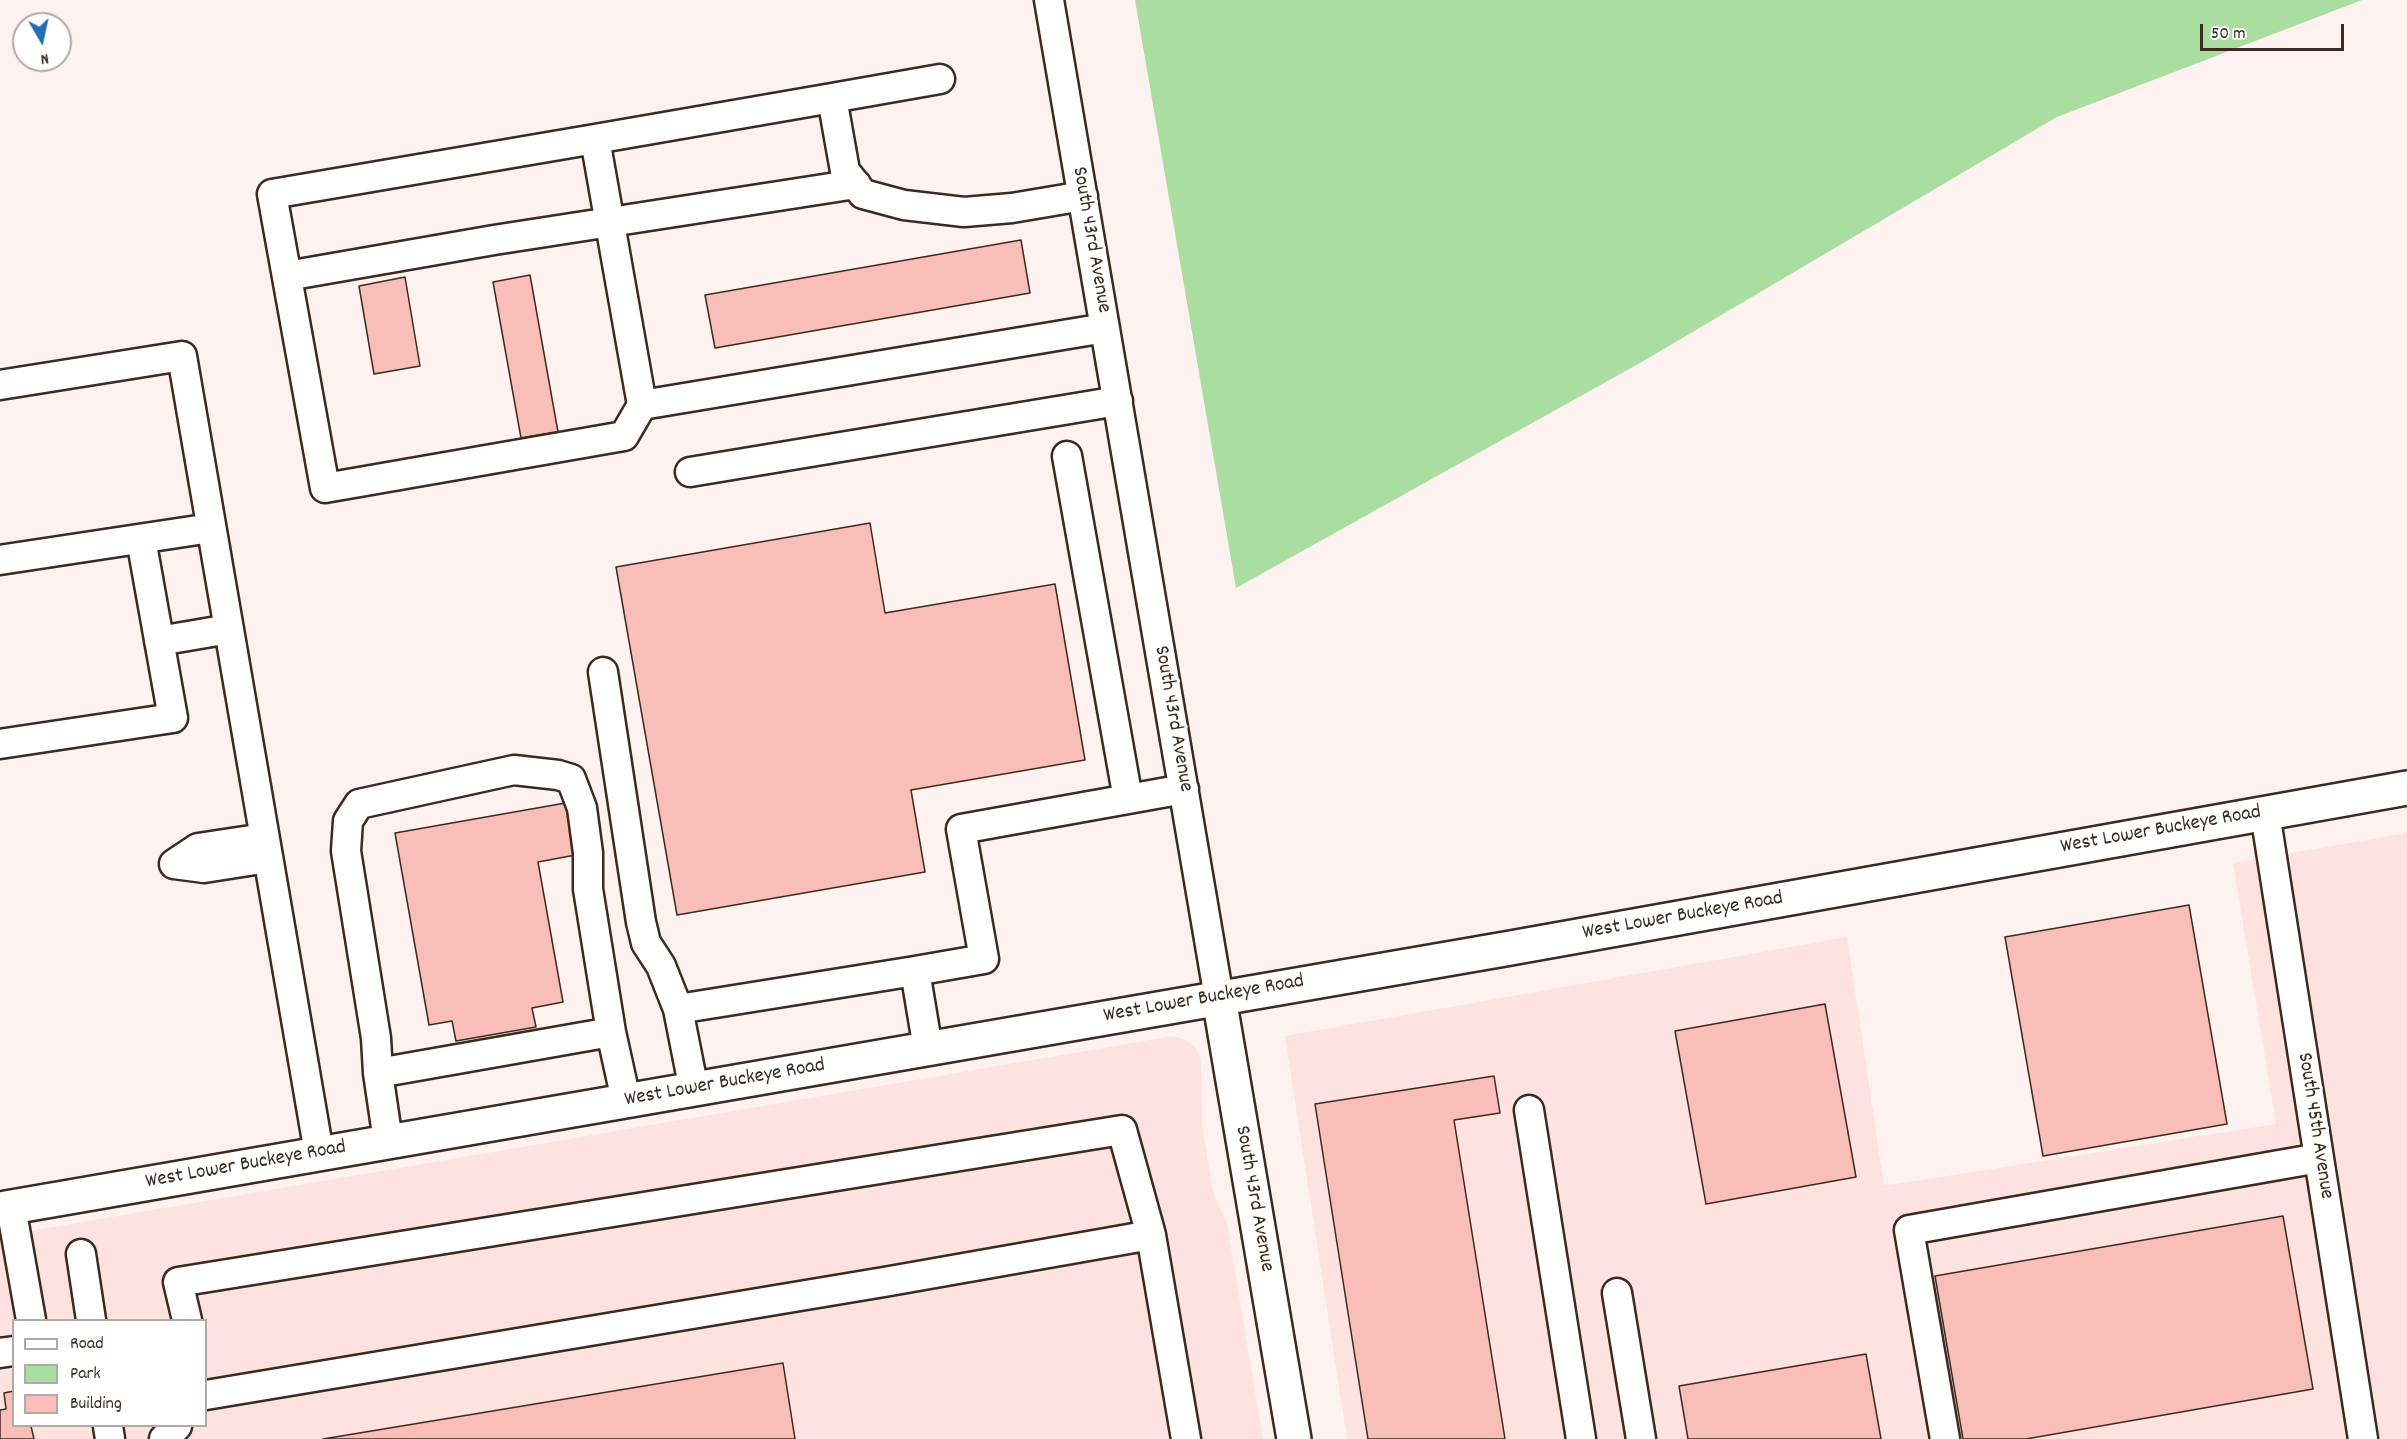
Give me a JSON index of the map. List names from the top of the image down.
{
  "streets": {
    "main road": ["South 43rd Avenue", "West Lower Buckeye Road"],
    "street": ["South 45th Avenue"]
  },
  "crossings": [
    ["South 43rd Avenue", "West Lower Buckeye Road"],
    ["West Lower Buckeye Road", "South 45th Avenue"]
  ],
  "legend": ["Road", "Park", "Building"],
  "scale_bar": "50 m",
  "north": "bottom"
}
